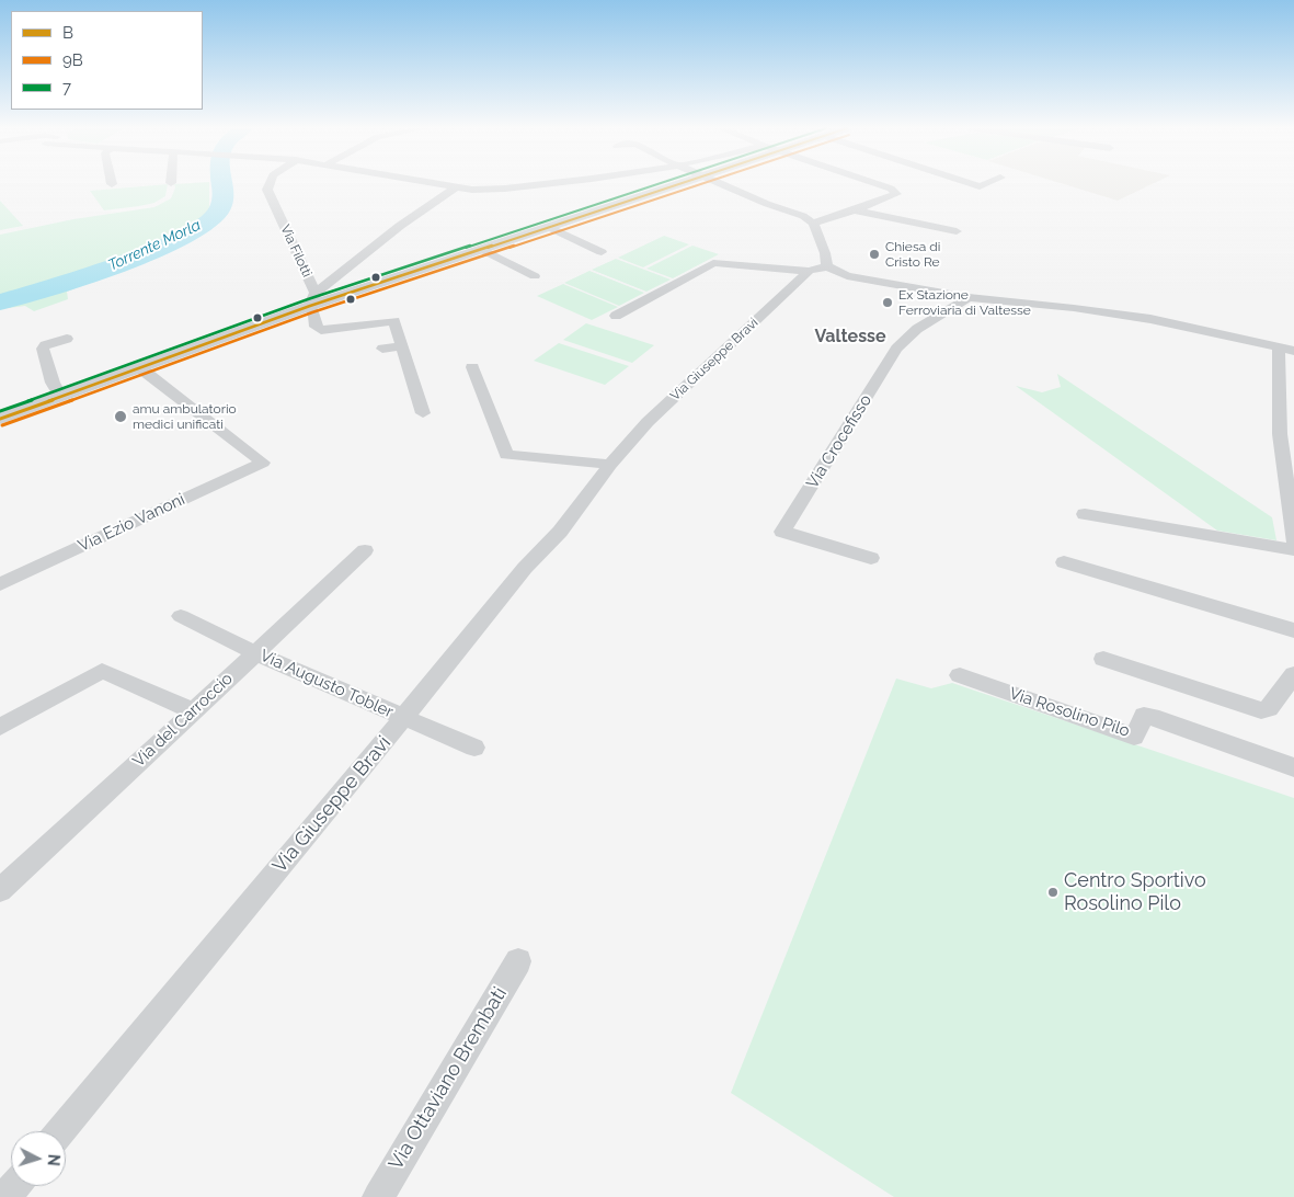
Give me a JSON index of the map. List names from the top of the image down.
{
  "streets": {
    "street": [
      "Via Filotti",
      "Via Giuseppe Bravi",
      "Via Crocefisso",
      "Via Ezio Vanoni",
      "Via Augusto Tobler",
      "Via Rosolino Pilo",
      "Via del Carroccio",
      "Via Ottaviano Brembati"
    ]
  },
  "crossings": [
    ["Via Giuseppe Bravi", "Via Augusto Tobler"],
    ["Via Augusto Tobler", "Via del Carroccio"]
  ],
  "districts": ["Valtesse"],
  "water": ["Torrente Morla"],
  "places": [
    "Chiesa di Cristo Re",
    "Ex Stazione Ferroviaria di Valtesse",
    "amu ambulatorio medici unificati",
    "Centro Sportivo Rosolino Pilo"
  ],
  "lines": ["transit line B", "transit line 9B", "transit line 7"],
  "legend": ["B", "9B", "7"],
  "north": "right"
}
